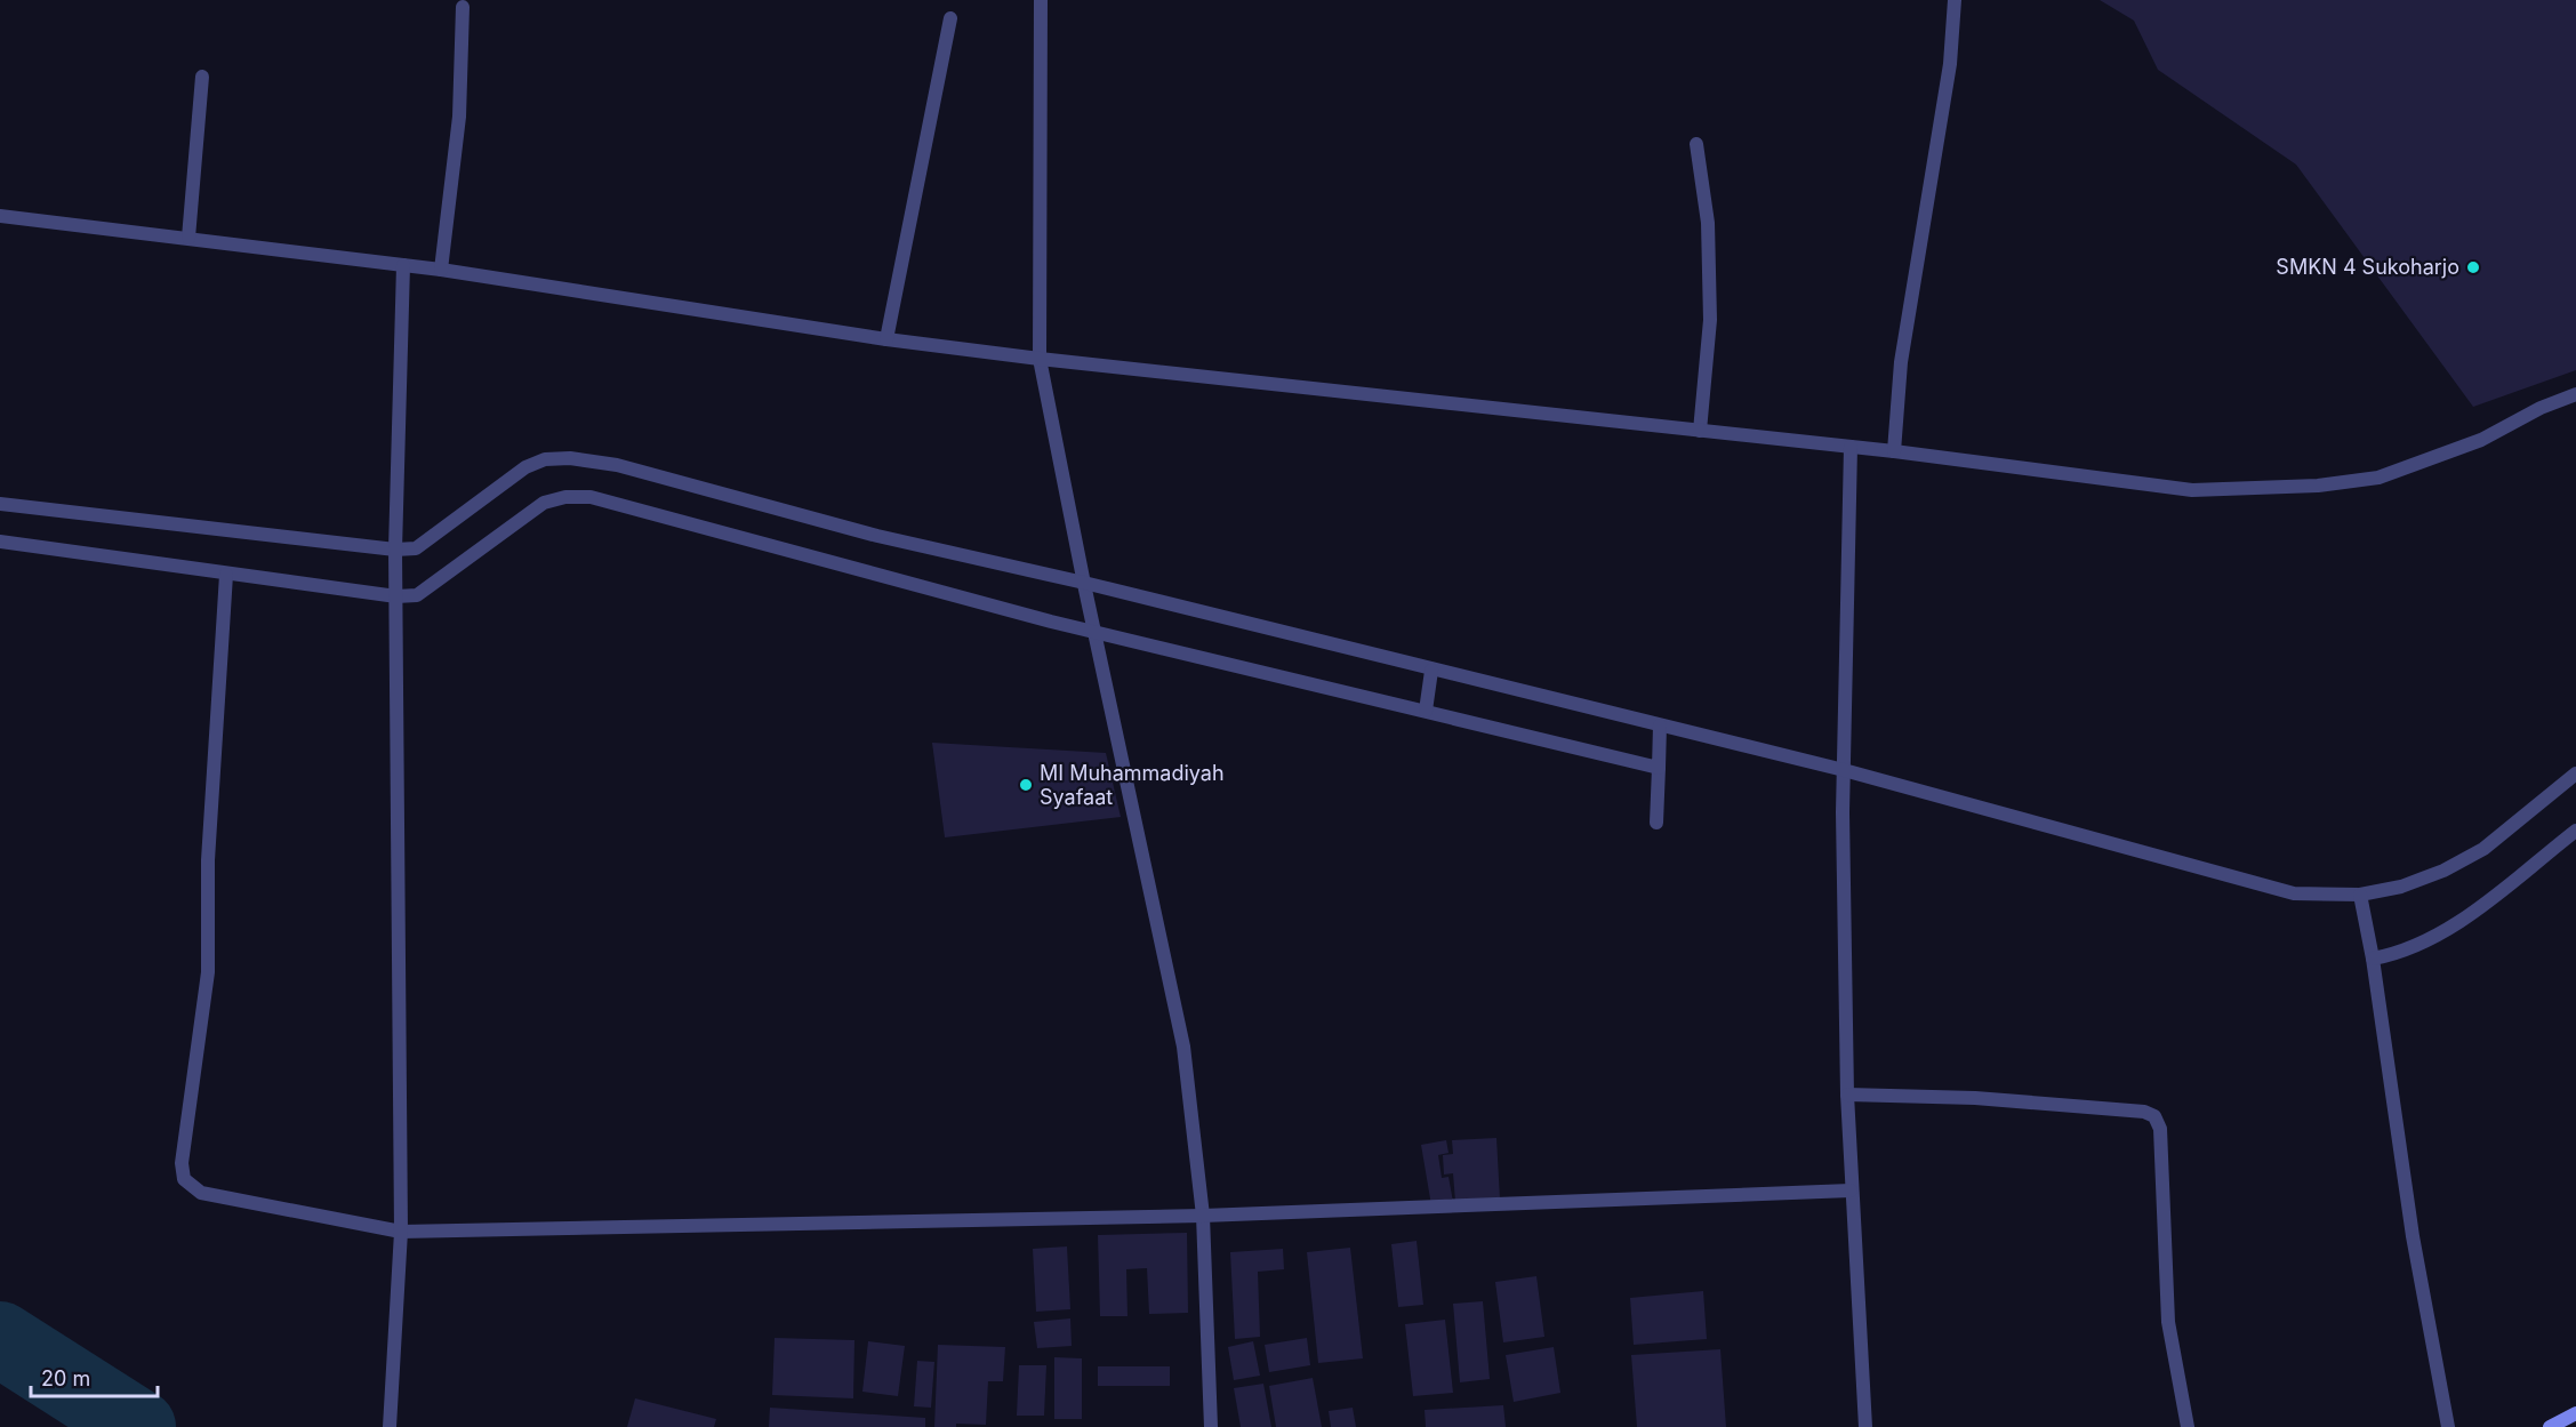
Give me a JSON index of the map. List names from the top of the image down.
{
  "places": ["SMKN 4 Sukoharjo", "MI Muhammadiyah Syafaat"],
  "scale_bar": "20 m"
}
